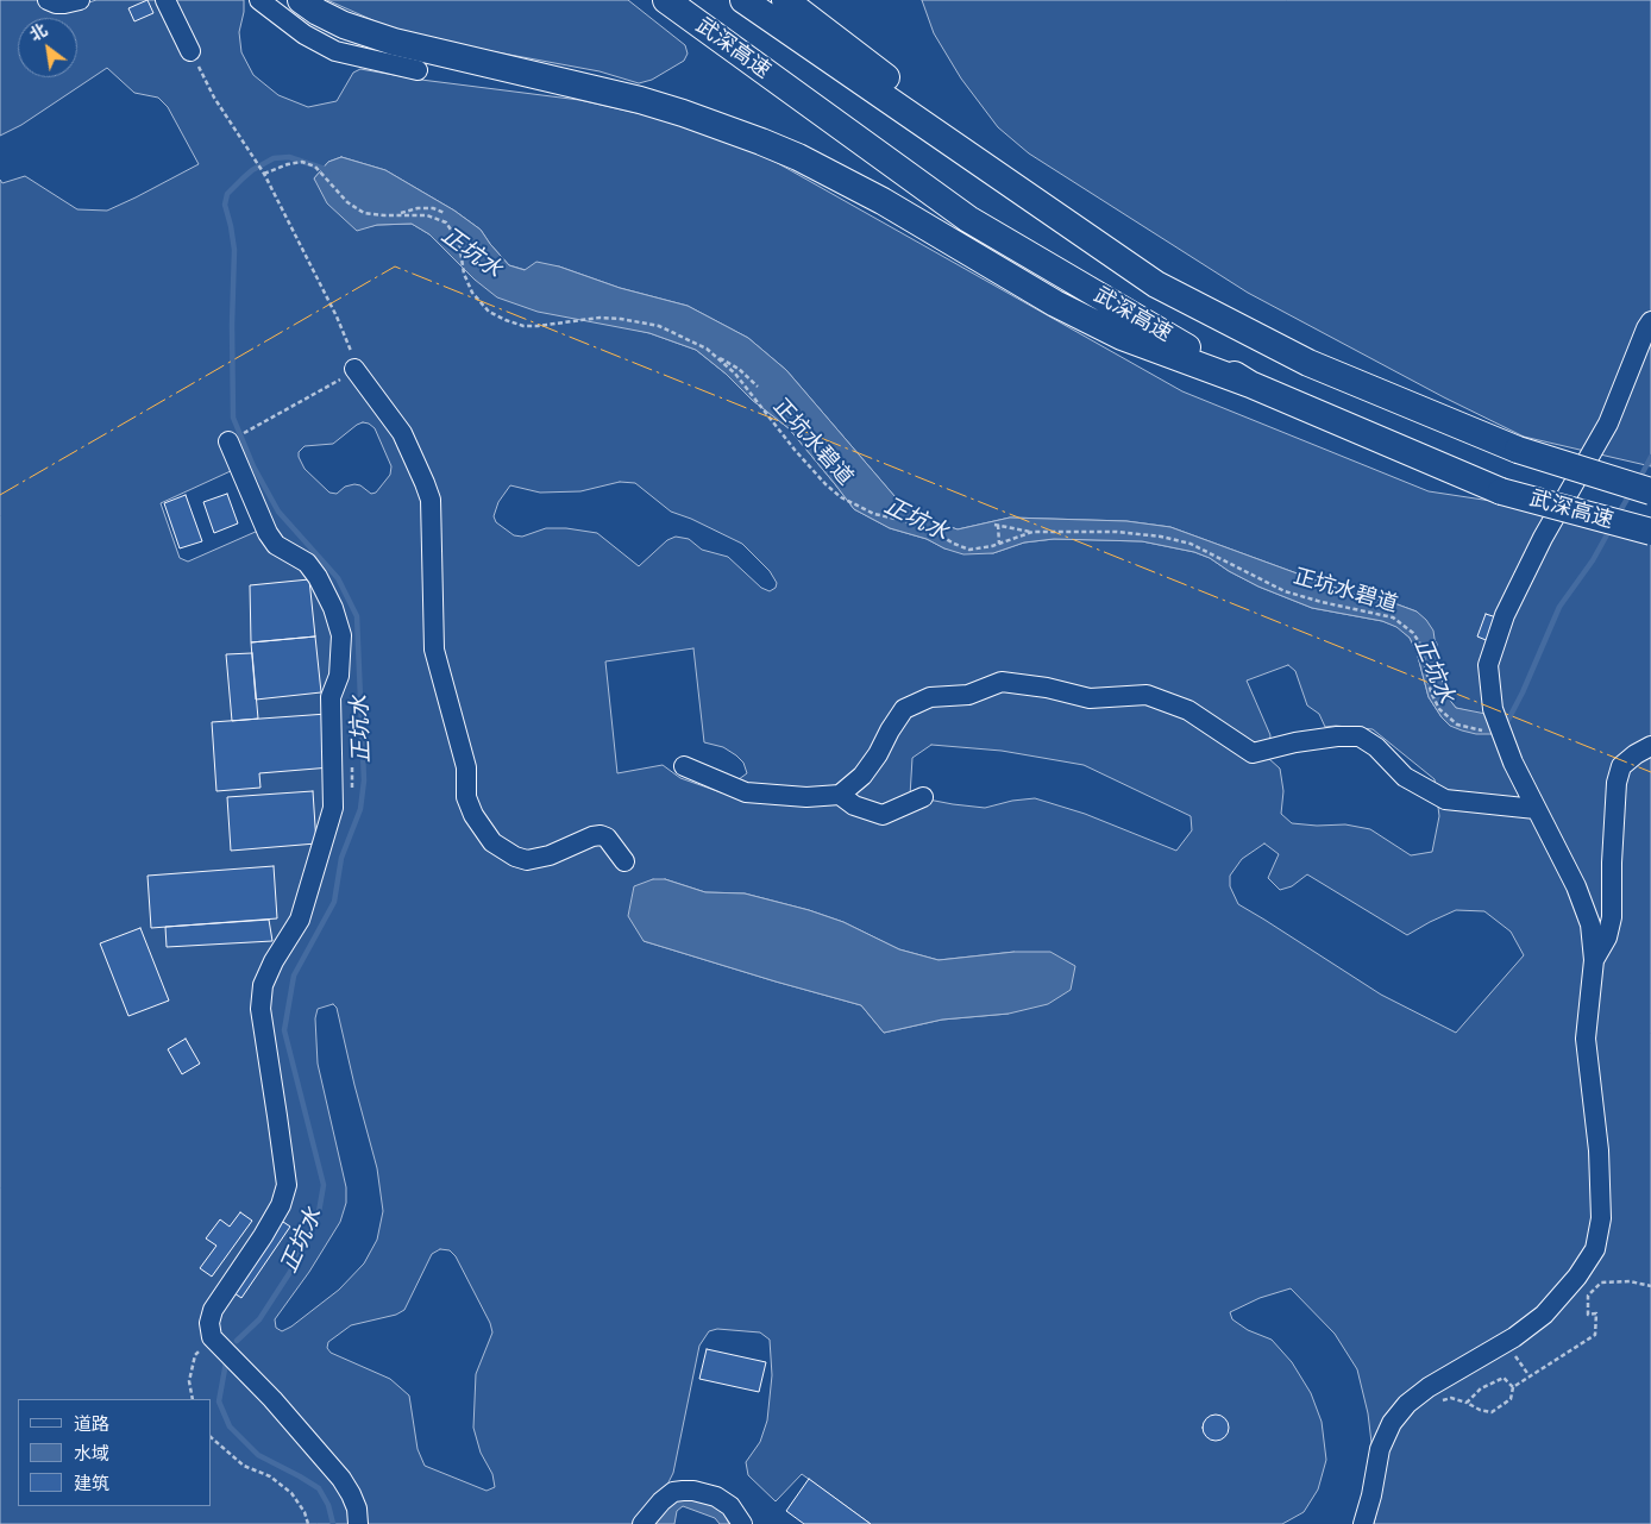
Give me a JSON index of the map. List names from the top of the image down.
{
  "streets": {
    "highway": ["武深高速"],
    "path": ["正坑水碧道"]
  },
  "water": ["正坑水"],
  "legend": ["道路", "水域", "建筑"],
  "north": "top left"
}
